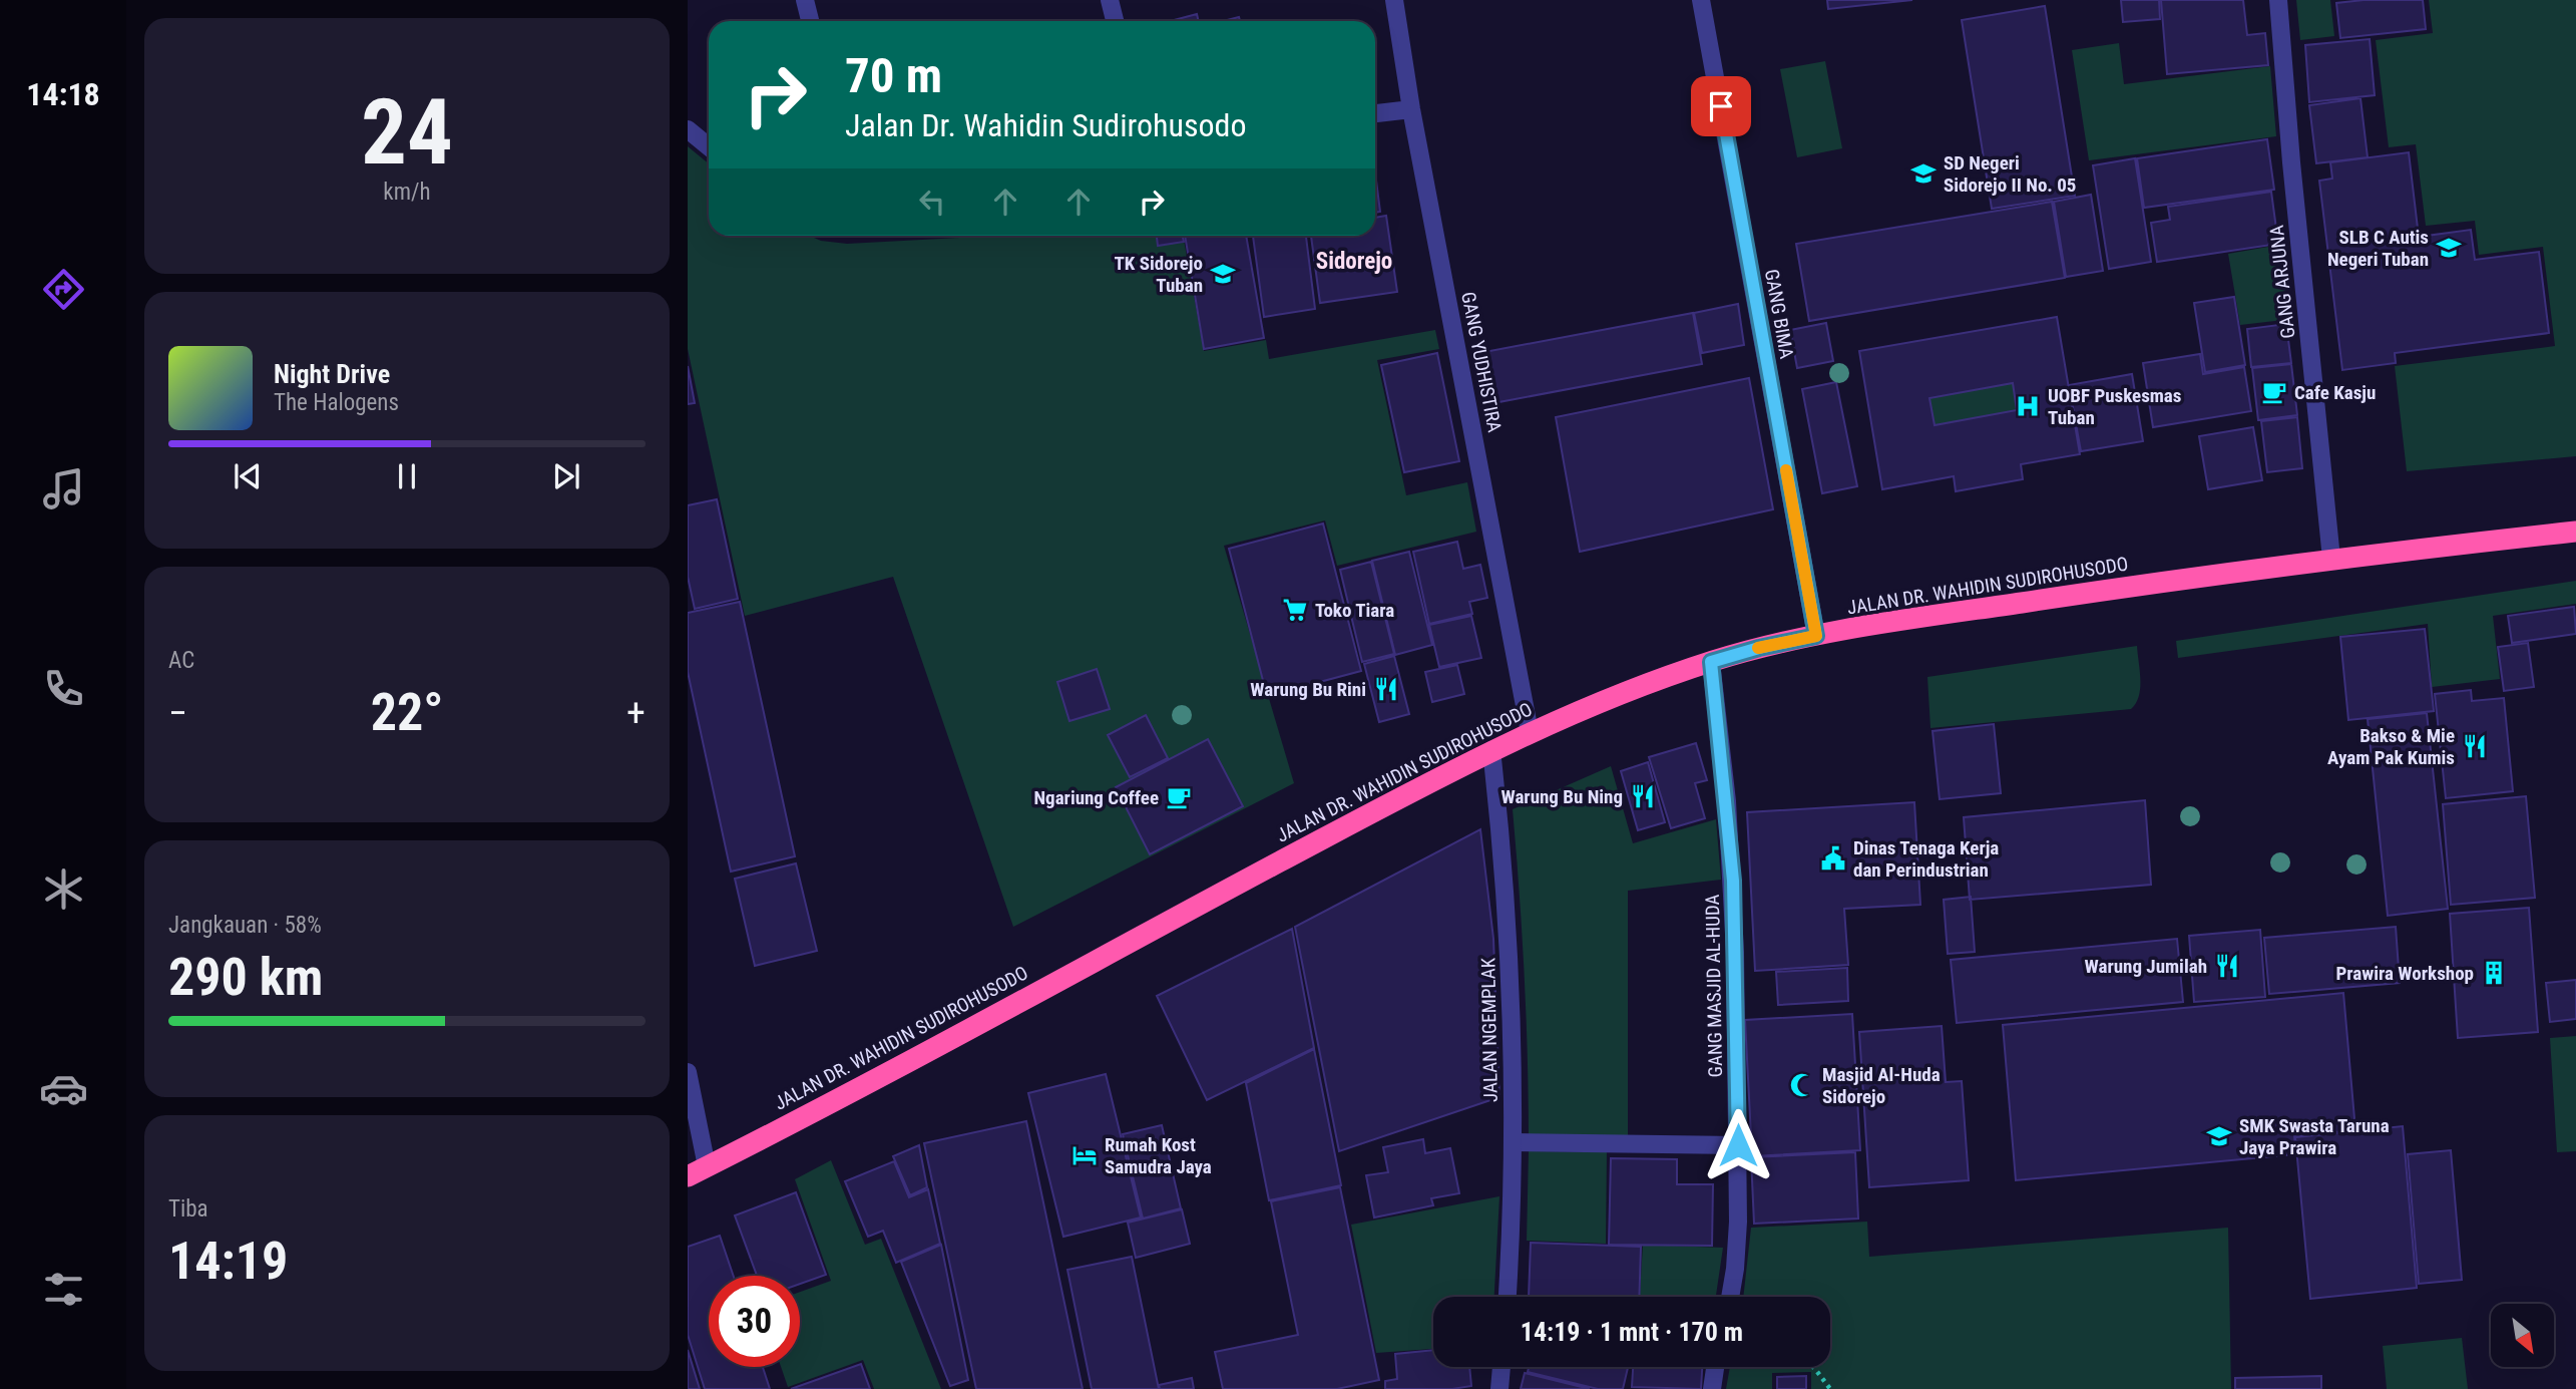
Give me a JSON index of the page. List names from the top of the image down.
{
  "streets": {
    "highway": ["JALAN DR. WAHIDIN SUDIROHUSODO"],
    "street": [
      "GANG ARJUNA",
      "GANG BIMA",
      "GANG YUDHISTIRA",
      "GANG MASJID AL-HUDA",
      "JALAN NGEMPLAK"
    ]
  },
  "crossings": [
    ["GANG ARJUNA", "JALAN DR. WAHIDIN SUDIROHUSODO"],
    ["GANG BIMA", "JALAN DR. WAHIDIN SUDIROHUSODO"],
    ["GANG YUDHISTIRA", "JALAN DR. WAHIDIN SUDIROHUSODO"],
    ["JALAN DR. WAHIDIN SUDIROHUSODO", "GANG MASJID AL-HUDA"],
    ["JALAN DR. WAHIDIN SUDIROHUSODO", "JALAN NGEMPLAK"]
  ],
  "districts": ["Sidorejo"],
  "places": {
    "school or university": [
      "SD Negeri Sidorejo II No. 05",
      "SLB C Autis Negeri Tuban",
      "TK Sidorejo Tuban",
      "SMK Swasta Taruna Jaya Prawira"
    ],
    "cafe": ["Cafe Kasju", "Ngariung Coffee"],
    "hospital": ["UOBF Puskesmas Tuban"],
    "supermarket": ["Toko Tiara"],
    "restaurant": [
      "Warung Bu Rini",
      "Bakso & Mie Ayam Pak Kumis",
      "Warung Bu Ning",
      "Warung Jumilah"
    ],
    "public building": ["Dinas Tenaga Kerja dan Perindustrian"],
    "building": ["Prawira Workshop"],
    "mosque": ["Masjid Al-Huda Sidorejo"],
    "hotel": ["Rumah Kost Samudra Jaya"]
  },
  "north": "bottom right",
  "page": {
    "tabs": "14:18",
    "tile": [
      ["24", "km/h"],
      "AC",
      ["Jangkauan · 58%", "290 km"],
      ["Tiba", "14:19"]
    ],
    "turn": ["70 m", "Jalan Dr. Wahidin Sudirohusodo"],
    "song": ["Night Drive", "The Halogens"],
    "heat": ["−", "22°", "+"],
    "limit": "30",
    "trip": "14:19 · 1 mnt · 170 m"
  }
}
